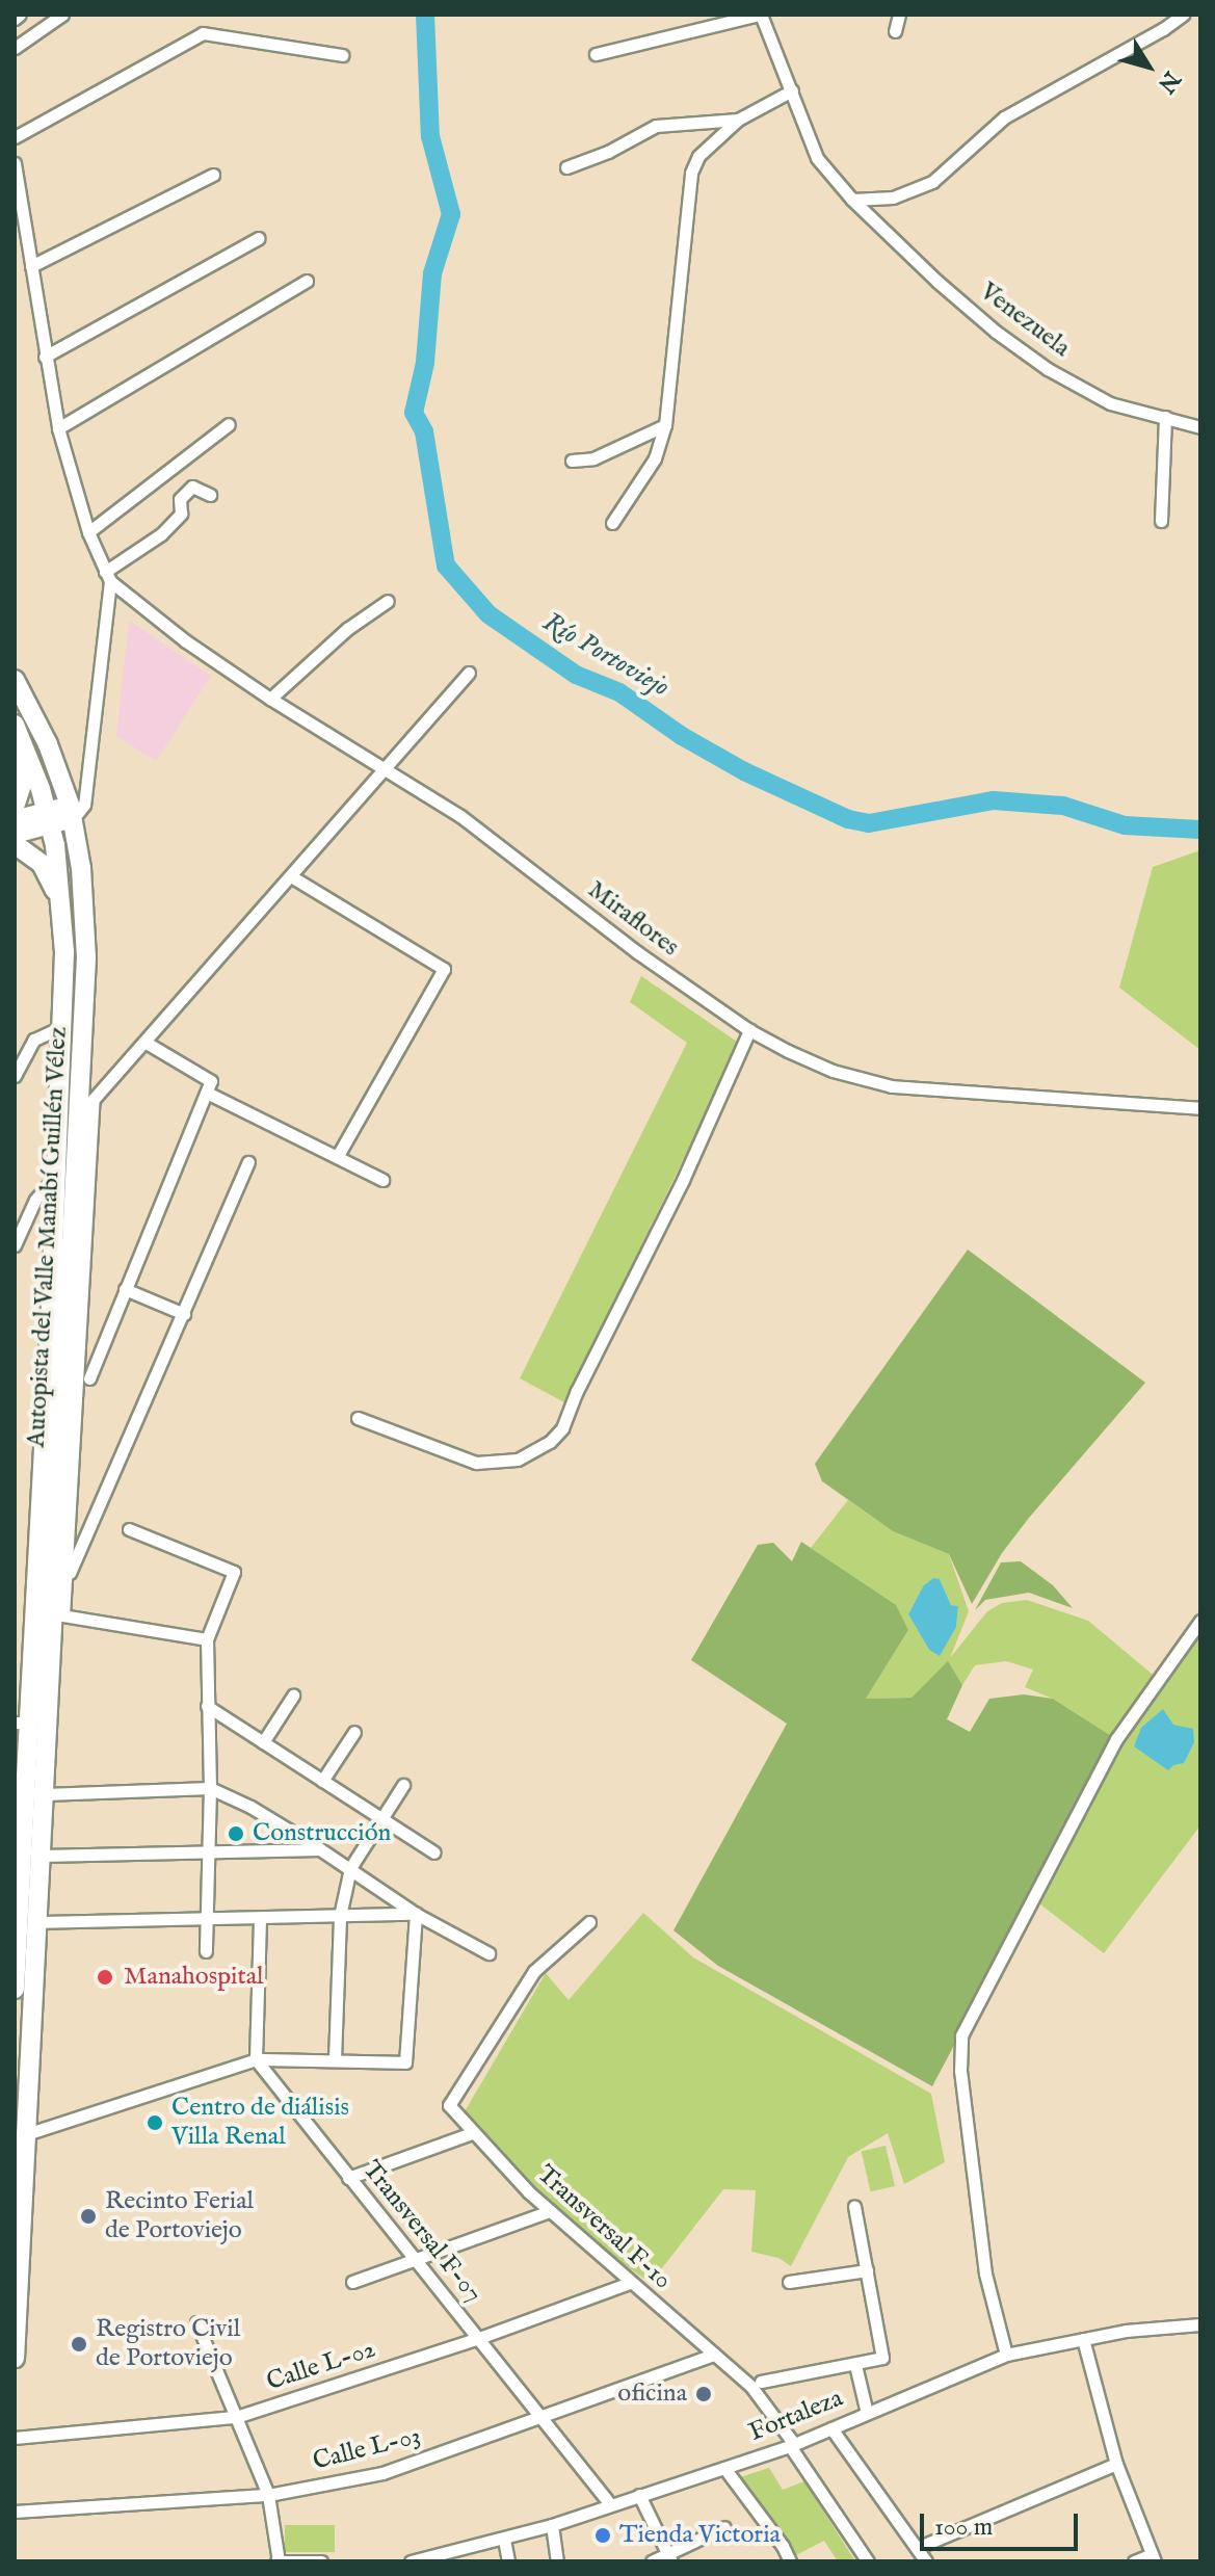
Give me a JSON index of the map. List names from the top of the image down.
{
  "streets": {
    "main road": ["Autopista del Valle Manabí Guillén Vélez"],
    "street": [
      "Venezuela",
      "Miraflores",
      "Transversal F-10",
      "Transversal F-07",
      "Calle L-02",
      "Fortaleza",
      "Calle L-03"
    ]
  },
  "crossings": [
    ["Transversal F-10", "Calle L-02"],
    ["Transversal F-10", "Fortaleza"],
    ["Transversal F-10", "Calle L-03"],
    ["Transversal F-07", "Calle L-02"],
    ["Transversal F-07", "Fortaleza"],
    ["Transversal F-07", "Calle L-03"]
  ],
  "water": ["Río Portoviejo"],
  "places": [
    "Construcción",
    "Manahospital",
    "Centro de diálisis Villa Renal",
    "Recinto Ferial de Portoviejo",
    "Registro Civil de Portoviejo",
    "oficina",
    "Tienda Victoria"
  ],
  "scale_bar": "100 m",
  "north": "bottom right"
}
